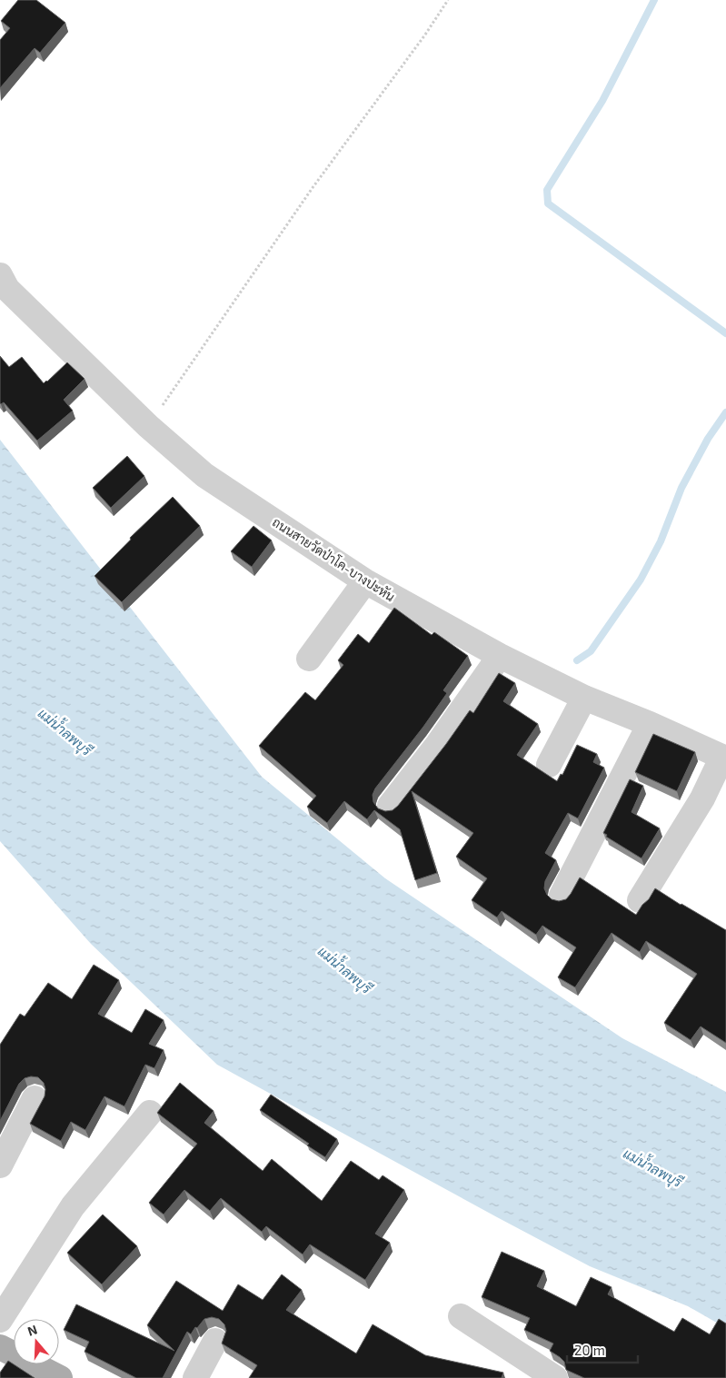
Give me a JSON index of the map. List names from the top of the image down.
{
  "streets": {
    "street": ["ถนนสายวัดป่าโค-บางปะหัน"]
  },
  "water": ["แม่น้ำลพบุรี"],
  "scale_bar": "20 m",
  "north": "top"
}
